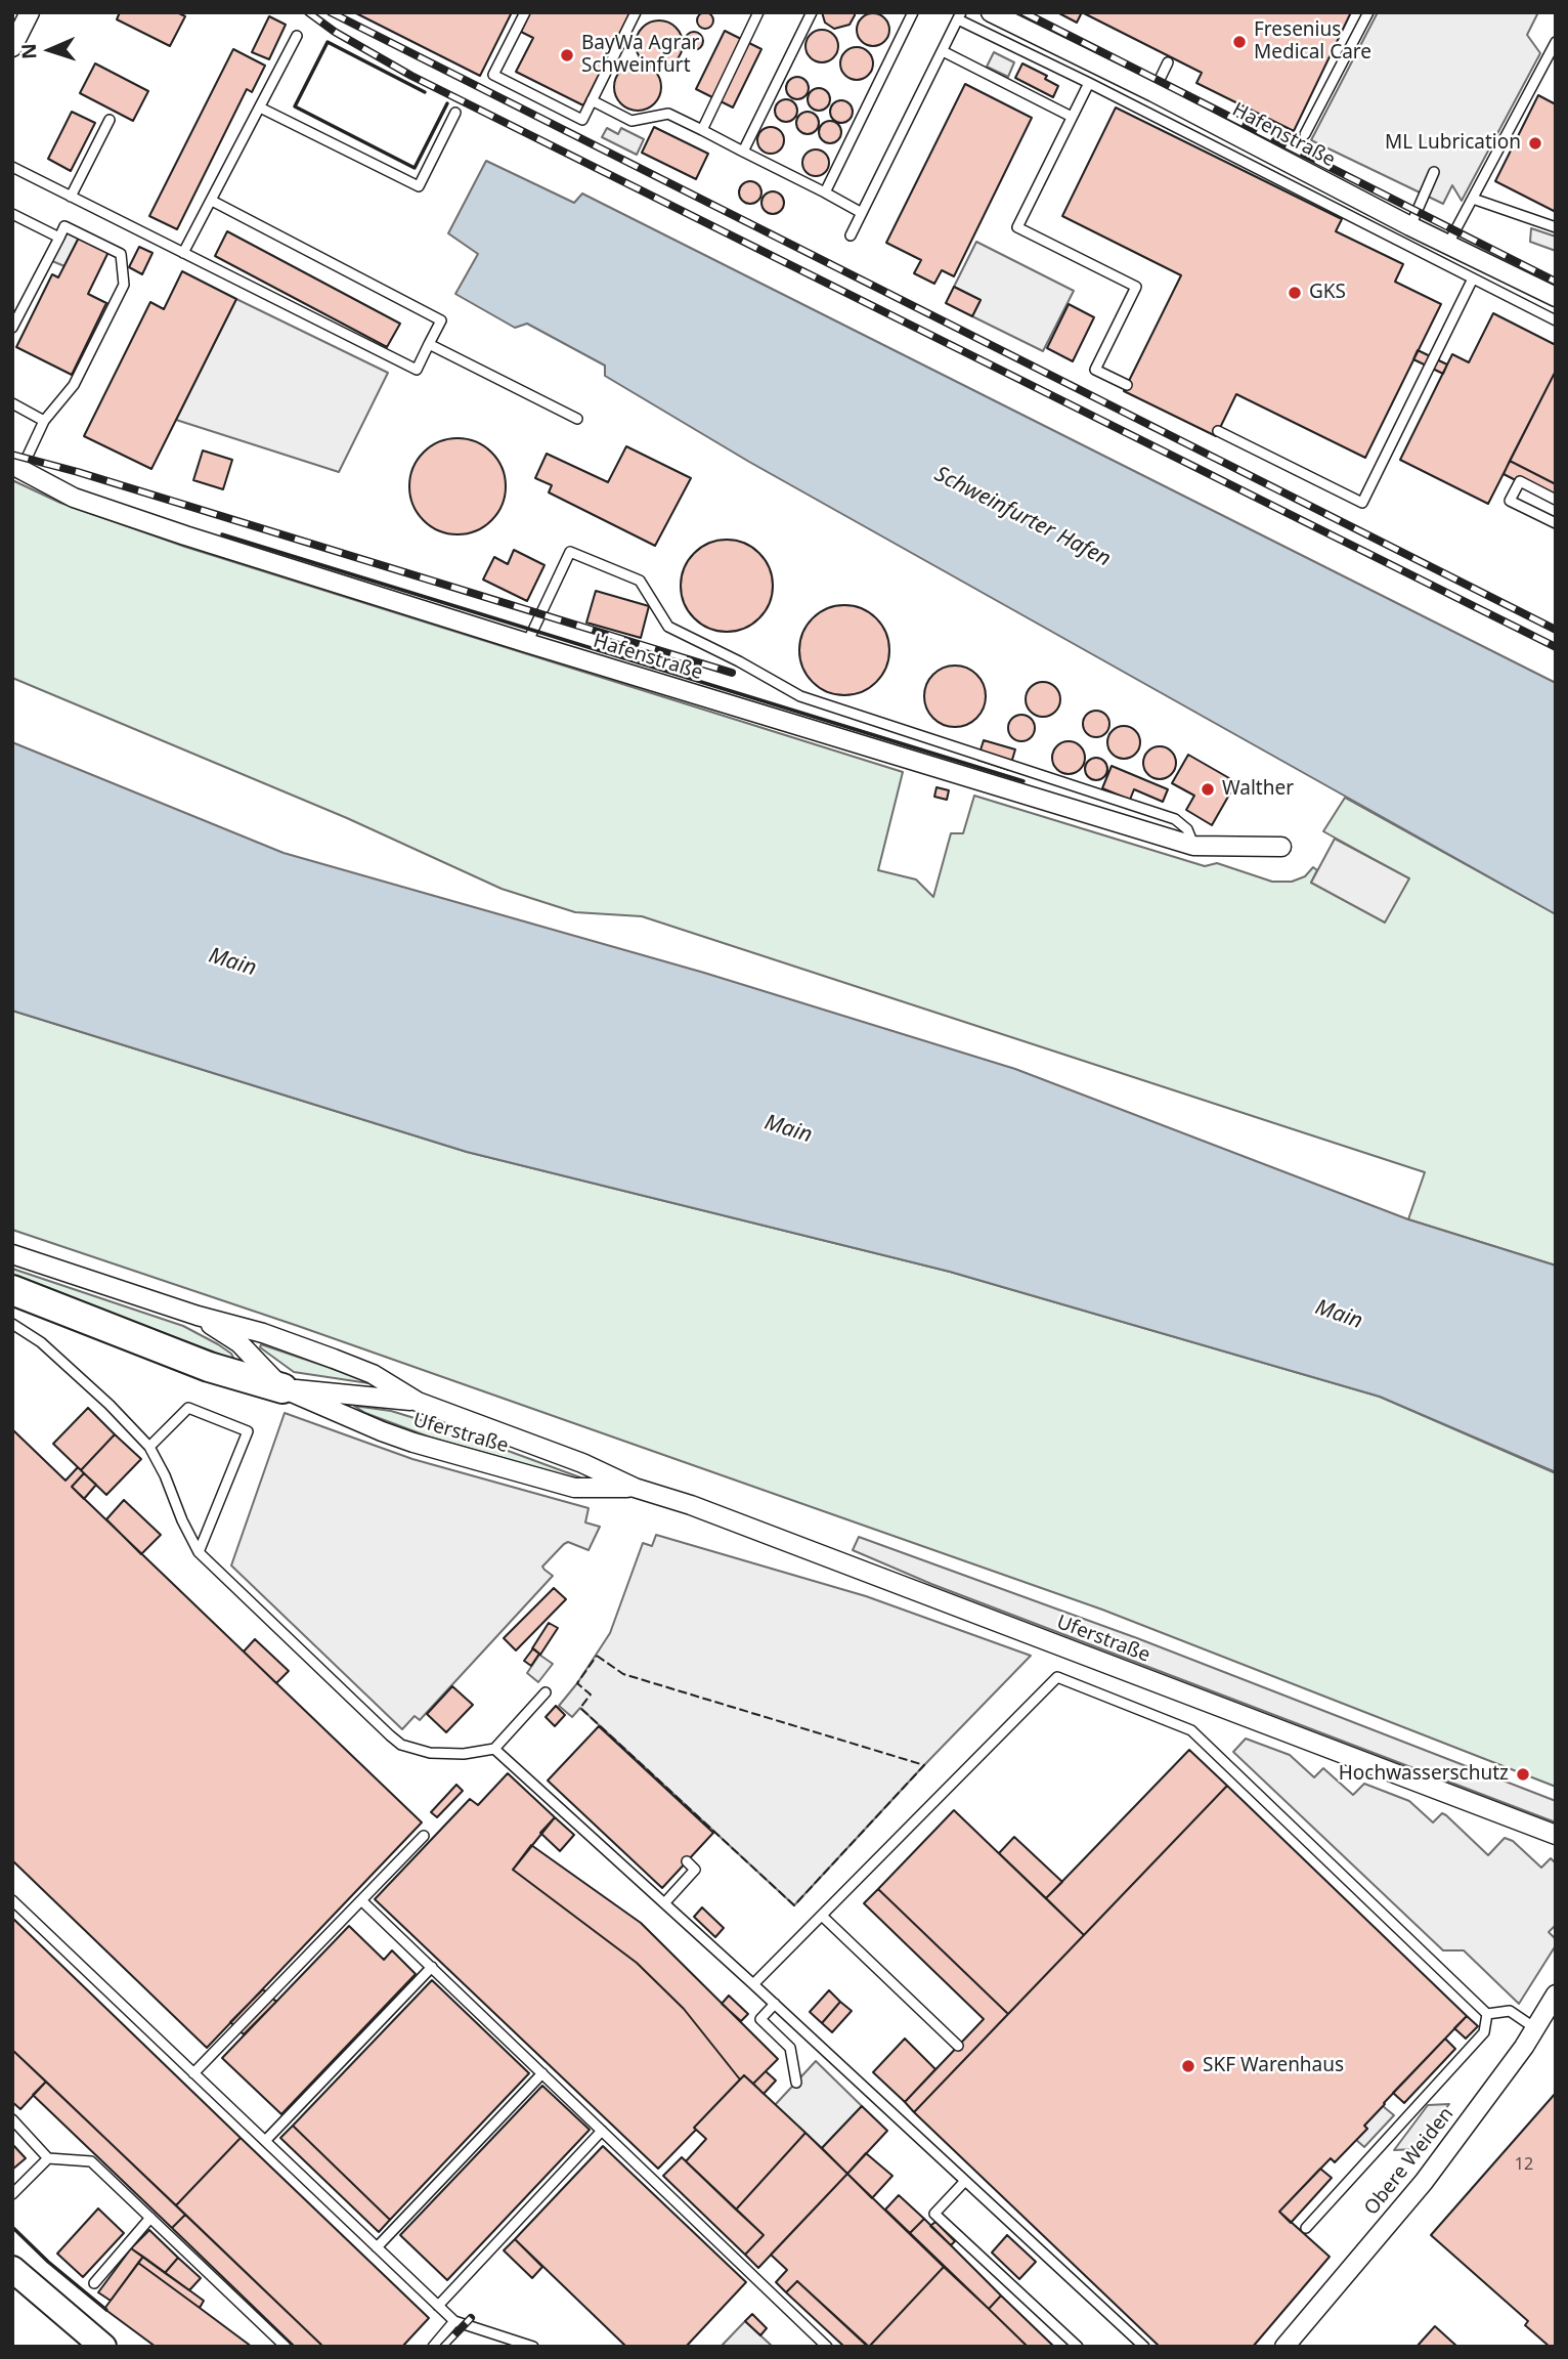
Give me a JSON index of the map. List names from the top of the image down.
{
  "streets": {
    "street": ["Hafenstraße", "Uferstraße", "Obere Weiden"]
  },
  "water": ["Schweinfurter Hafen", "Main"],
  "places": [
    "Fresenius Medical Care",
    "BayWa Agrar Schweinfurt",
    "ML Lubrication",
    "GKS",
    "Walther",
    "Hochwasserschutz",
    "SKF Warenhaus"
  ],
  "house_numbers": ["12"],
  "north": "left"
}
